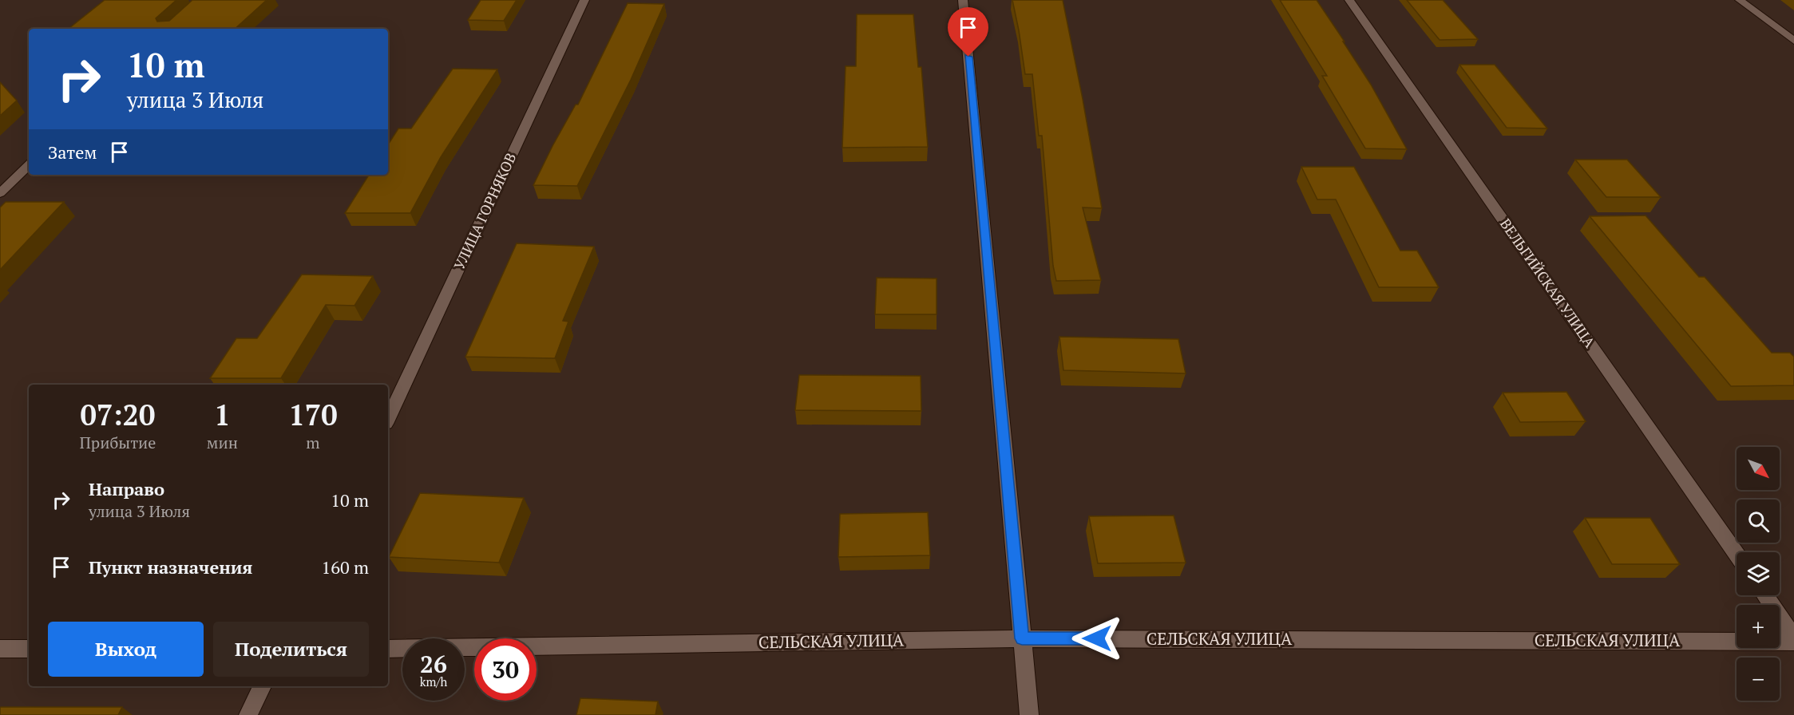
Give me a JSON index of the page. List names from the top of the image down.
{
  "streets": {
    "street": ["УЛИЦА ГОРНЯКОВ", "ВЕЛЬГИЙСКАЯ УЛИЦА", "СЕЛЬСКАЯ УЛИЦА"]
  },
  "north": "bottom right",
  "page": {
    "turn": ["10 m", "улица 3 Июля"],
    "then": "Затем",
    "eta": [
      "07:20",
      "Прибытие",
      "1",
      "мин",
      "170",
      "m"
    ],
    "map_buttons": ["+", "−"],
    "list": [
      {
        "name": "Направо",
        "note": "улица 3 Июля",
        "value": "10 m"
      },
      {
        "name": "Пункт назначения",
        "value": "160 m"
      }
    ],
    "buttons": ["Выход", "Поделиться"],
    "speed": "26 km/h",
    "limit": "30"
  }
}
